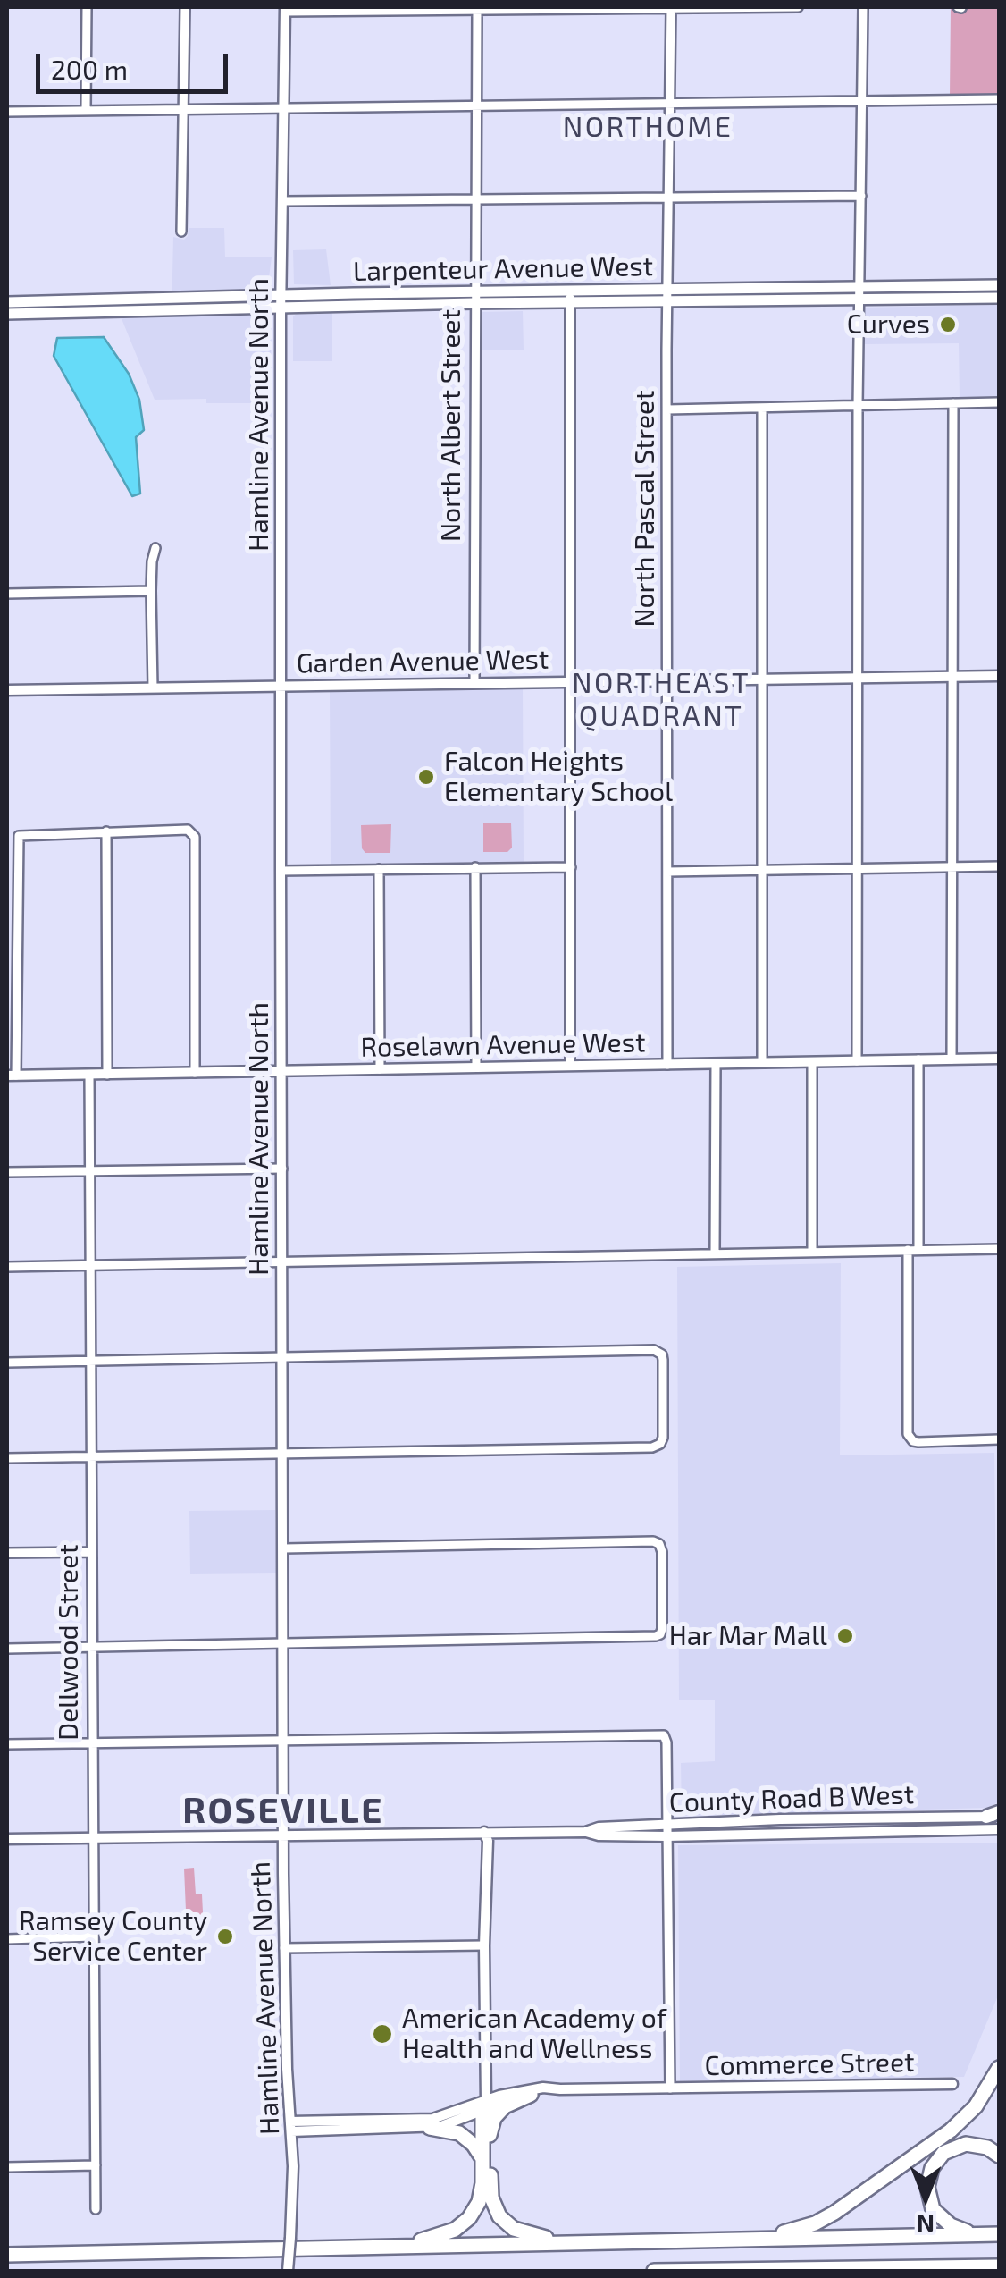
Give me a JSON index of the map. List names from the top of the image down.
{
  "streets": {
    "main road": ["Larpenteur Avenue West"],
    "street": [
      "Hamline Avenue North",
      "North Albert Street",
      "North Pascal Street",
      "Garden Avenue West",
      "Roselawn Avenue West",
      "Dellwood Street",
      "County Road B West",
      "Commerce Street"
    ]
  },
  "crossings": [
    ["Larpenteur Avenue West", "Hamline Avenue North"],
    ["Larpenteur Avenue West", "North Albert Street"],
    ["Larpenteur Avenue West", "North Pascal Street"],
    ["Hamline Avenue North", "Garden Avenue West"],
    ["Hamline Avenue North", "Roselawn Avenue West"],
    ["Hamline Avenue North", "County Road B West"],
    ["Hamline Avenue North", "Commerce Street"],
    ["North Albert Street", "Garden Avenue West"],
    ["North Pascal Street", "Garden Avenue West"],
    ["North Pascal Street", "Roselawn Avenue West"],
    ["Roselawn Avenue West", "Dellwood Street"],
    ["Dellwood Street", "County Road B West"]
  ],
  "districts": ["NORTHOME", "NORTHEAST QUADRANT", "ROSEVILLE"],
  "places": [
    "Curves",
    "Falcon Heights Elementary School",
    "Har Mar Mall",
    "Ramsey County Service Center",
    "American Academy of Health and Wellness"
  ],
  "scale_bar": "200 m",
  "north": "bottom"
}
